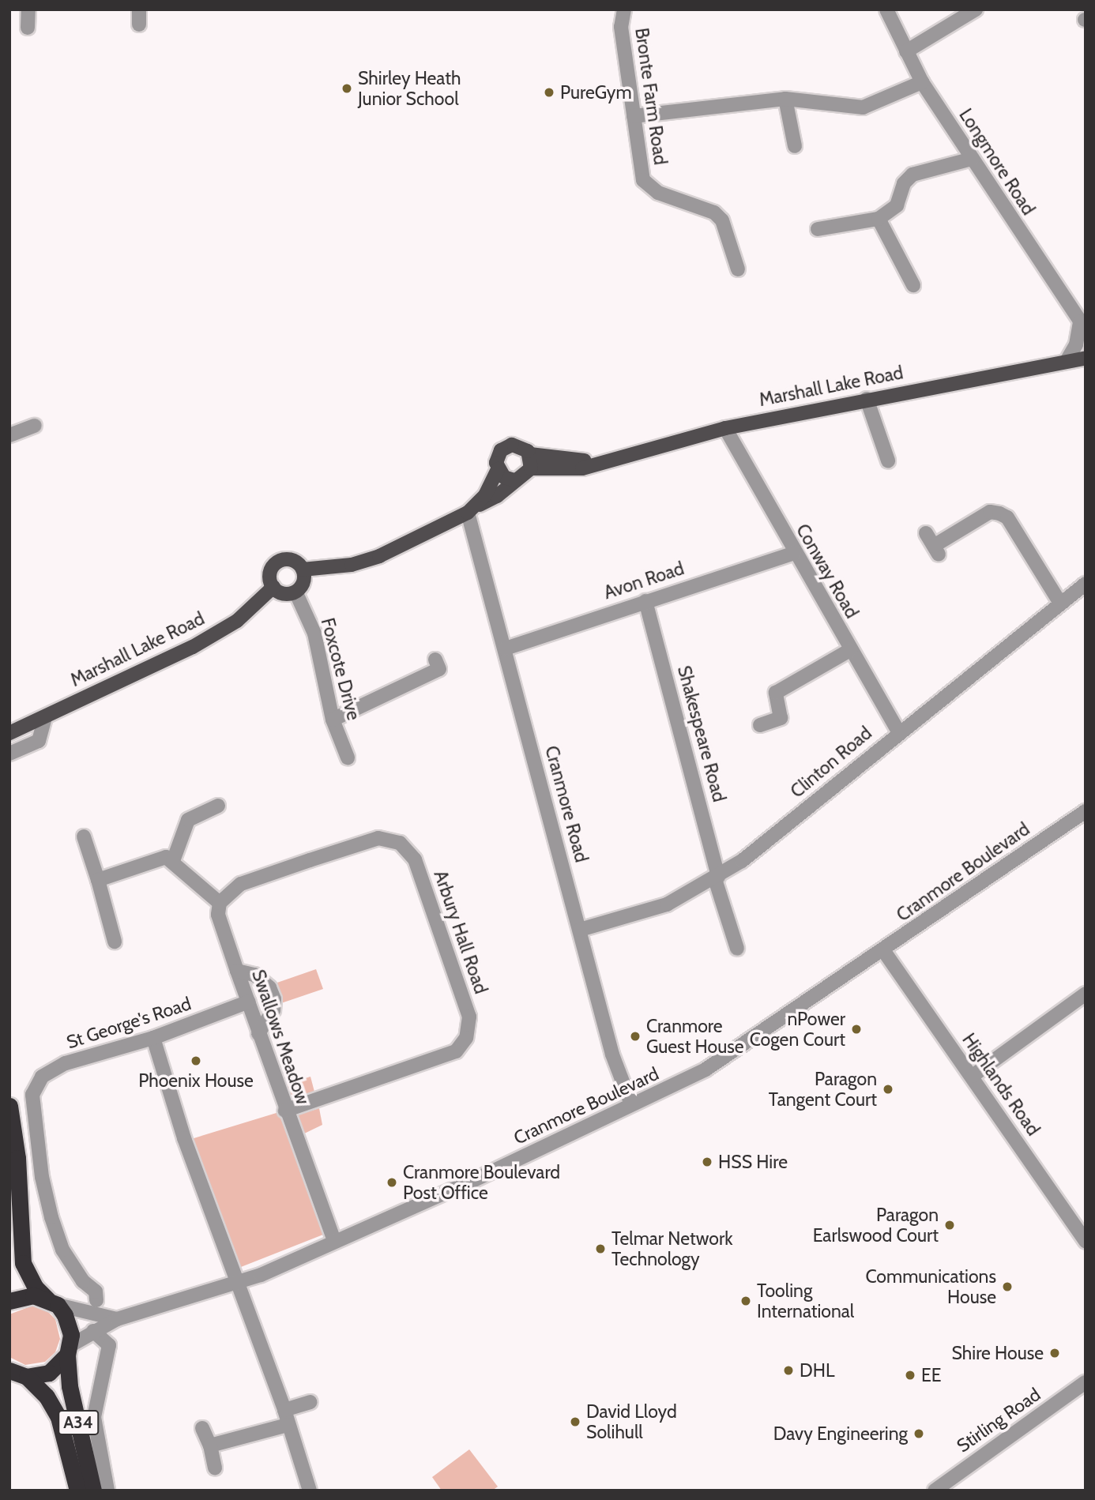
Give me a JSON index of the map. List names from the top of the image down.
{
  "streets": {
    "highway": ["A34"],
    "main road": ["Marshall Lake Road"],
    "street": [
      "Bronte Farm Road",
      "Longmore Road",
      "Conway Road",
      "Avon Road",
      "Foxcote Drive",
      "Shakespeare Road",
      "Clinton Road",
      "Cranmore Road",
      "Cranmore Boulevard",
      "Arbury Hall Road",
      "St George's Road",
      "Swallows Meadow",
      "Highlands Road",
      "Stirling Road"
    ]
  },
  "crossings": [
    ["Marshall Lake Road", "Conway Road"],
    ["Marshall Lake Road", "Foxcote Drive"],
    ["Marshall Lake Road", "Cranmore Road"],
    ["Conway Road", "Avon Road"],
    ["Conway Road", "Clinton Road"],
    ["Avon Road", "Shakespeare Road"],
    ["Avon Road", "Cranmore Road"],
    ["Shakespeare Road", "Clinton Road"],
    ["Clinton Road", "Cranmore Road"],
    ["Cranmore Road", "Cranmore Boulevard"],
    ["Cranmore Boulevard", "Swallows Meadow"],
    ["Cranmore Boulevard", "Highlands Road"],
    ["Cranmore Boulevard", "A34"],
    ["Arbury Hall Road", "Swallows Meadow"],
    ["St George's Road", "Swallows Meadow"]
  ],
  "places": [
    "Shirley Heath Junior School",
    "PureGym",
    "nPower Cogen Court",
    "Cranmore Guest House",
    "Phoenix House",
    "Paragon Tangent Court",
    "HSS Hire",
    "Cranmore Boulevard Post Office",
    "Paragon Earlswood Court",
    "Telmar Network Technology",
    "Communications House",
    "Tooling International",
    "Shire House",
    "DHL",
    "EE",
    "David Lloyd Solihull",
    "Davy Engineering"
  ]
}
